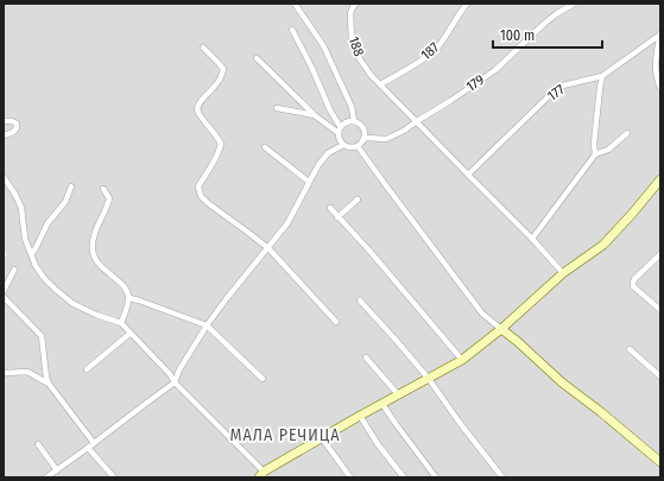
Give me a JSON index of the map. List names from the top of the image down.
{
  "streets": {
    "street": [
      "188",
      "187",
      "179",
      "177"
    ]
  },
  "crossings": [
    ["188", "187"],
    ["188", "179"],
    ["188", "177"]
  ],
  "districts": ["МАЛА РЕЧИЦА"],
  "scale_bar": "100 m"
}
